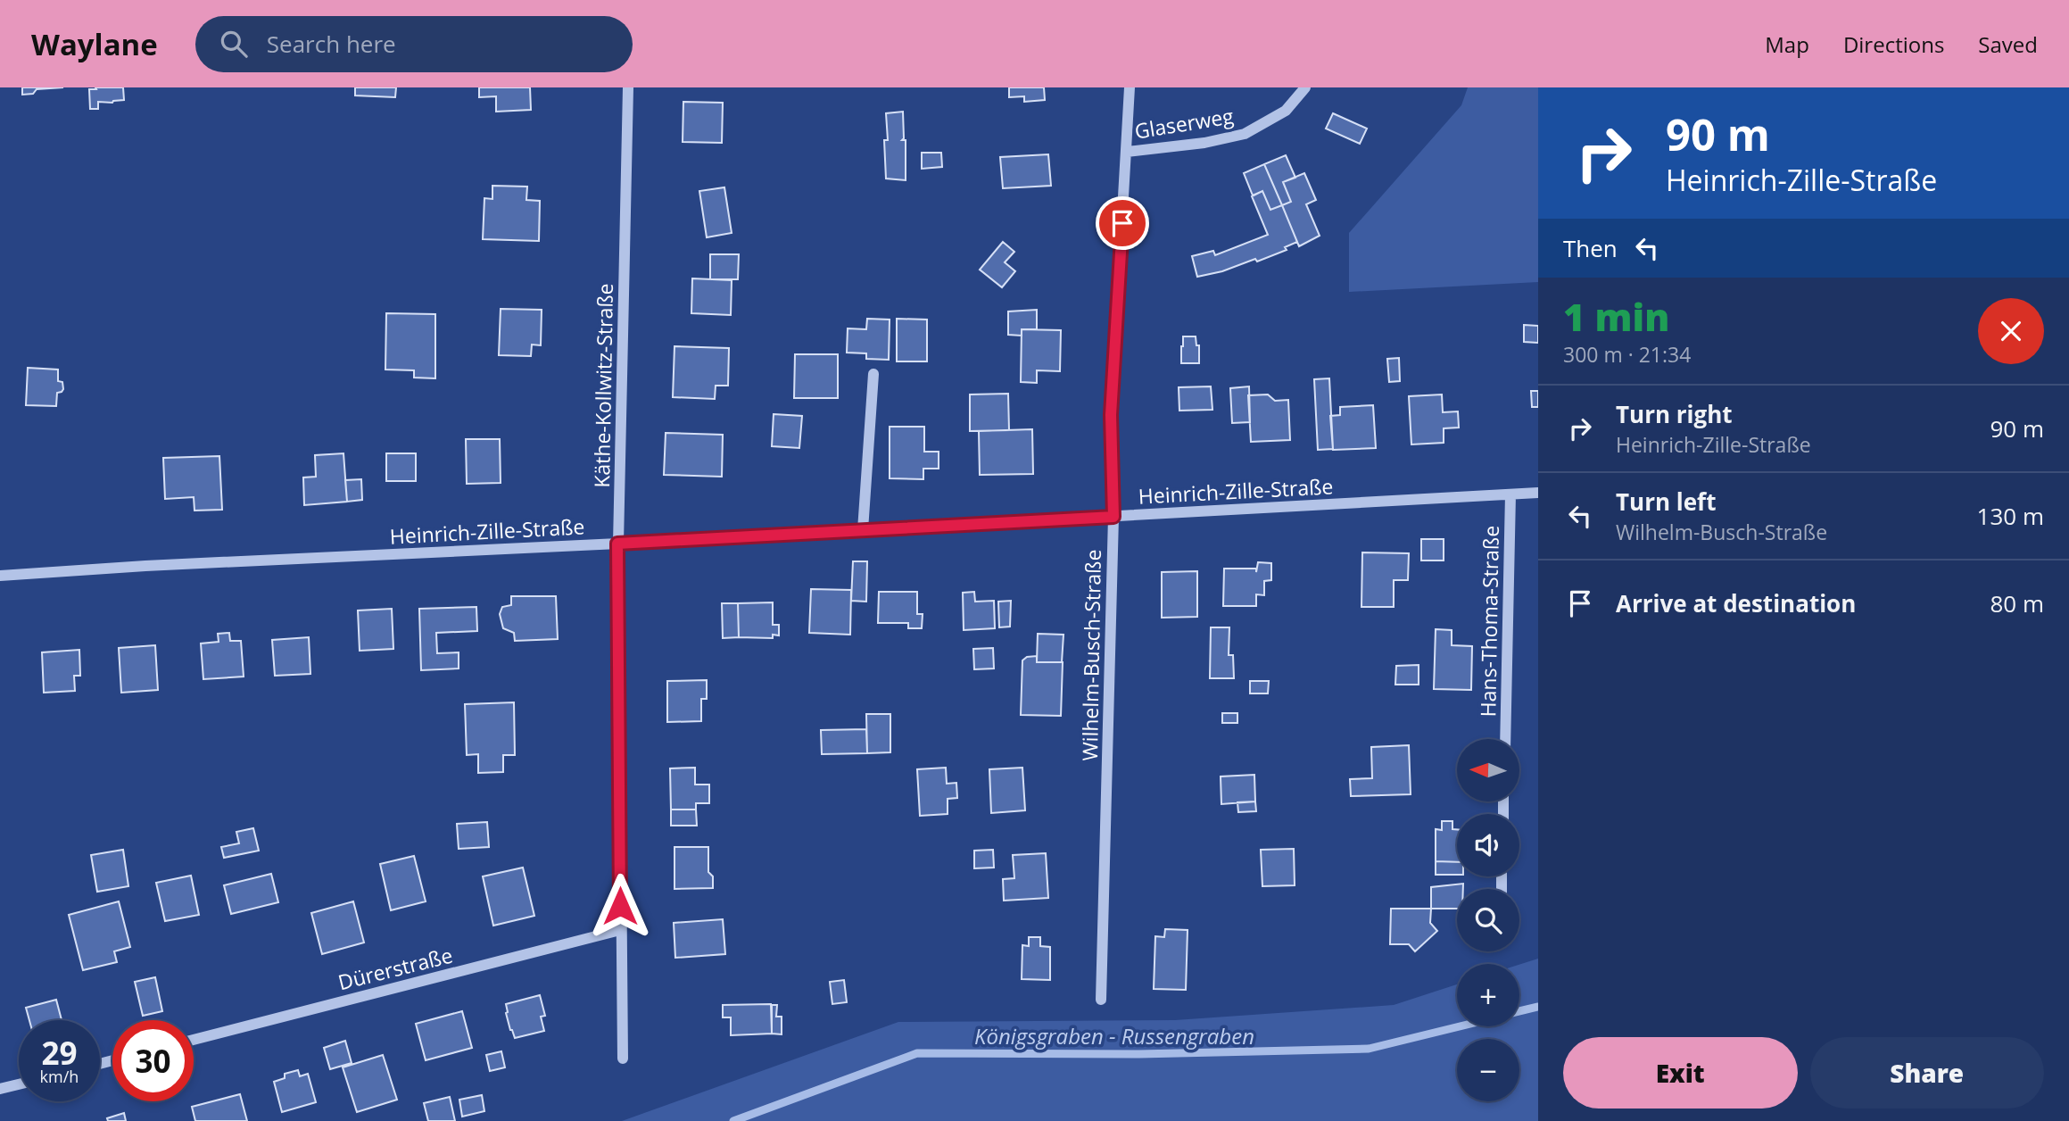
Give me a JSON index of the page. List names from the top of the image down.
{
  "streets": {
    "street": [
      "Glaserweg",
      "Käthe-Kollwitz-Straße",
      "Heinrich-Zille-Straße",
      "Hans-Thoma-Straße",
      "Wilhelm-Busch-Straße",
      "Dürerstraße"
    ]
  },
  "crossings": [
    ["Glaserweg", "Wilhelm-Busch-Straße"],
    ["Käthe-Kollwitz-Straße", "Heinrich-Zille-Straße"],
    ["Käthe-Kollwitz-Straße", "Dürerstraße"],
    ["Heinrich-Zille-Straße", "Hans-Thoma-Straße"],
    ["Heinrich-Zille-Straße", "Wilhelm-Busch-Straße"]
  ],
  "water": ["Königsgraben - Russengraben"],
  "north": "left",
  "page": {
    "header": "Waylane",
    "search": "Search here",
    "nav": ["Map", "Directions", "Saved"],
    "turn": ["90 m", "Heinrich-Zille-Straße"],
    "then": "Then",
    "heading": ["1 min", "300 m · 21:34"],
    "list": [
      {
        "name": "Turn right",
        "note": "Heinrich-Zille-Straße",
        "value": "90 m"
      },
      {
        "name": "Turn left",
        "note": "Wilhelm-Busch-Straße",
        "value": "130 m"
      },
      {
        "name": "Arrive at destination",
        "value": "80 m"
      }
    ],
    "map_buttons": ["+", "−"],
    "speed": "29 km/h",
    "limit": "30",
    "buttons": ["Exit", "Share"]
  }
}
